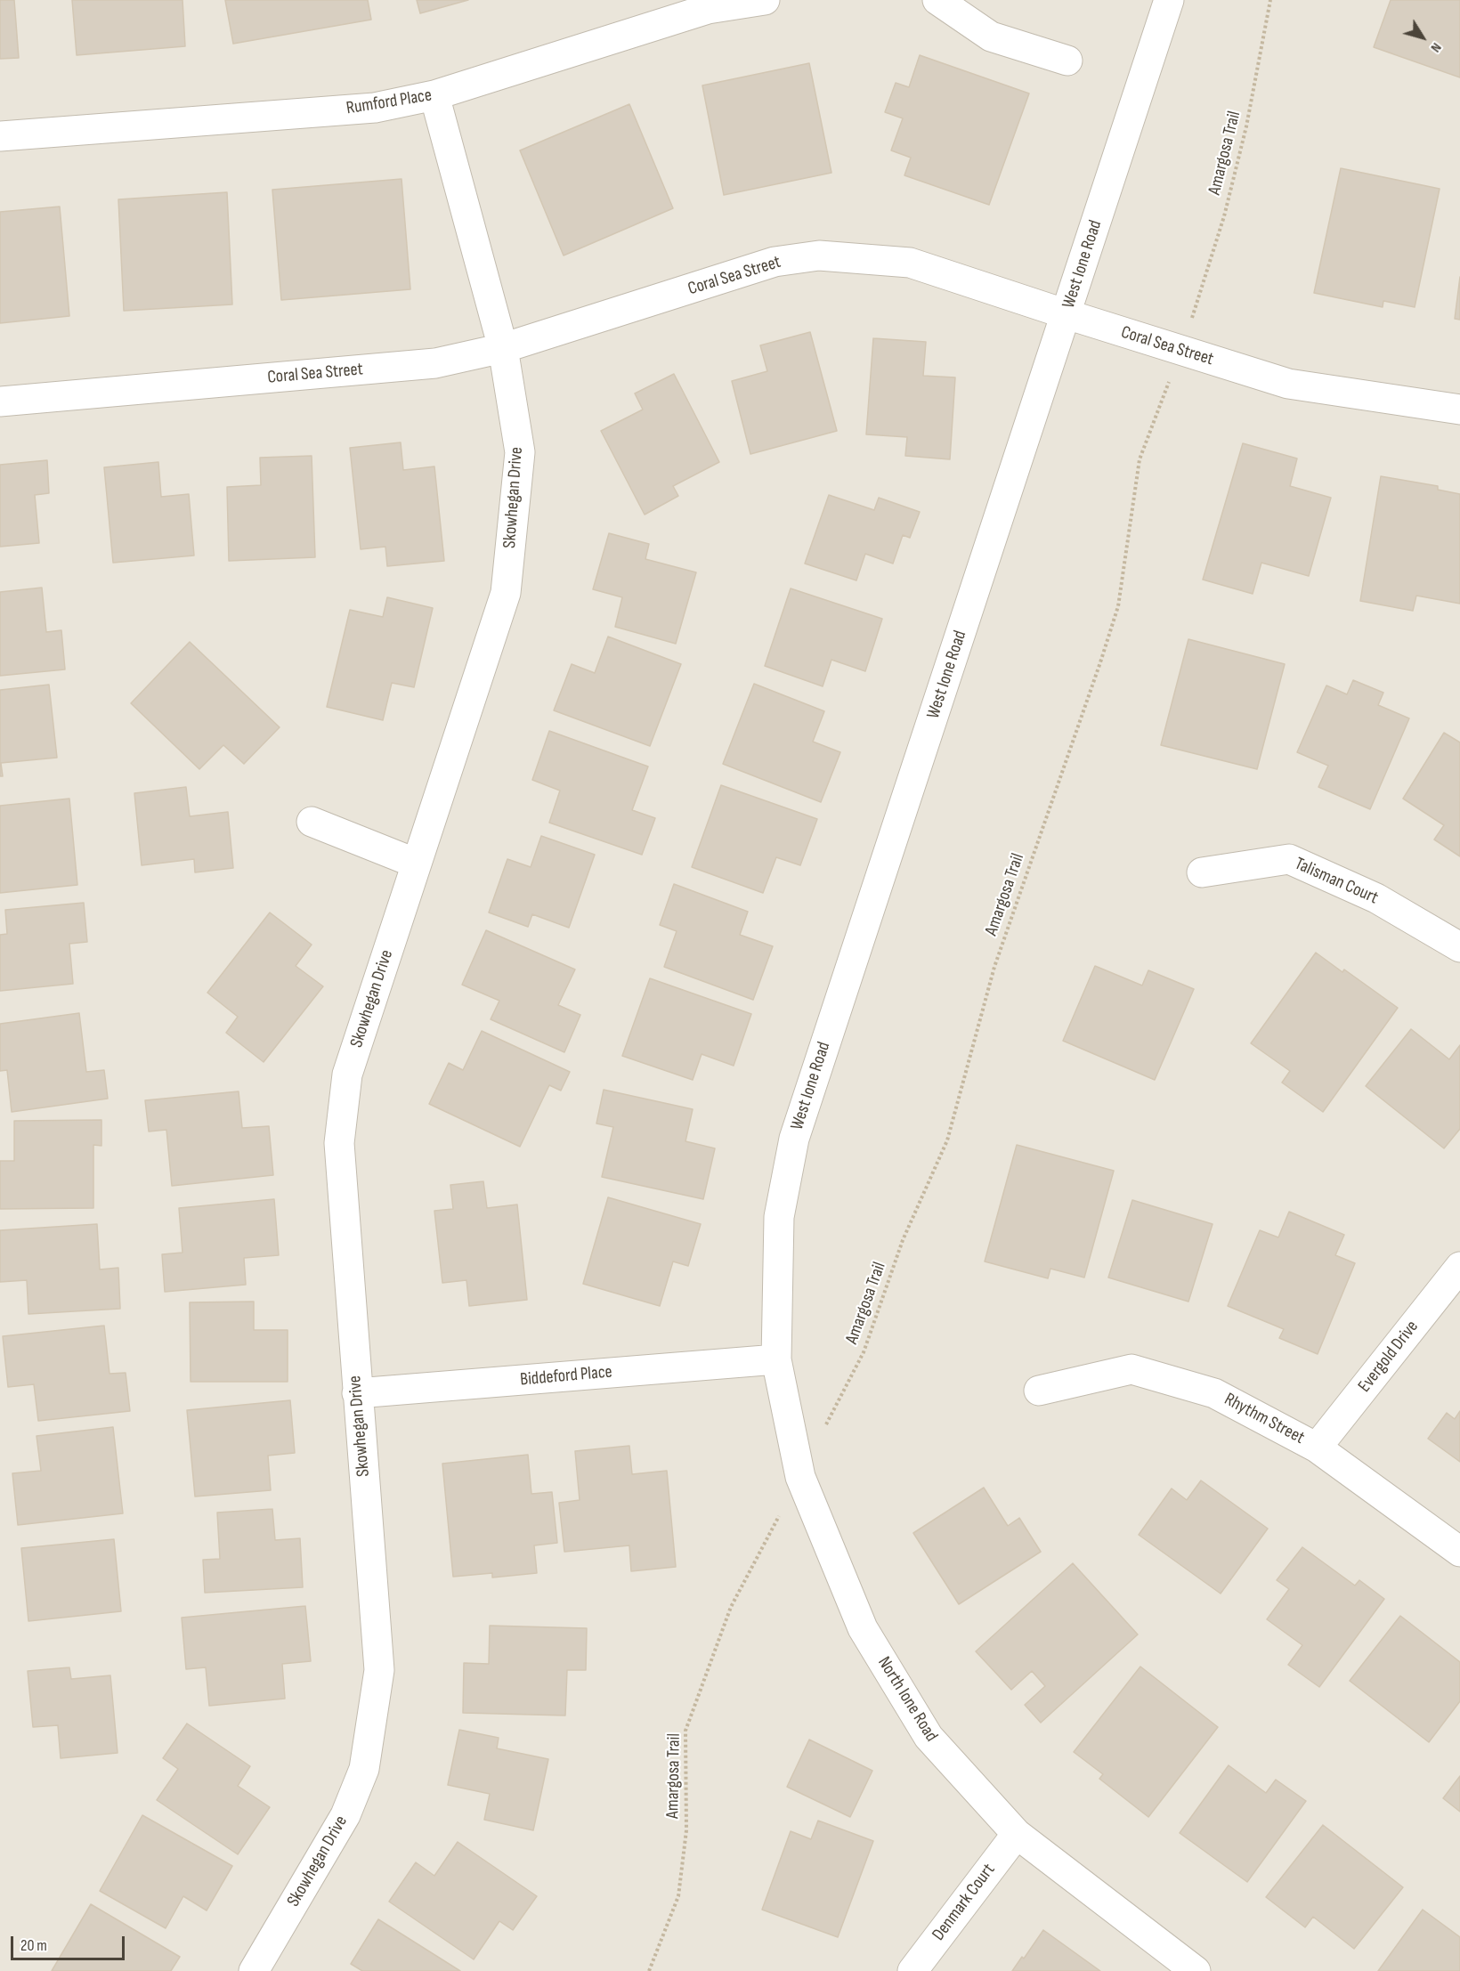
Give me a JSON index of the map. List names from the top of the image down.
{
  "streets": {
    "street": [
      "Rumford Place",
      "West Ione Road",
      "Coral Sea Street",
      "Skowhegan Drive",
      "Talisman Court",
      "Evergold Drive",
      "Biddeford Place",
      "Rhythm Street",
      "North Ione Road",
      "Denmark Court"
    ],
    "path": ["Amargosa Trail"]
  },
  "crossings": [
    ["Rumford Place", "Skowhegan Drive"],
    ["West Ione Road", "Coral Sea Street"],
    ["West Ione Road", "Biddeford Place"],
    ["West Ione Road", "North Ione Road"],
    ["Coral Sea Street", "Skowhegan Drive"],
    ["Skowhegan Drive", "Biddeford Place"],
    ["Evergold Drive", "Rhythm Street"],
    ["Biddeford Place", "North Ione Road"],
    ["North Ione Road", "Denmark Court"]
  ],
  "scale_bar": "20 m",
  "north": "bottom right"
}
